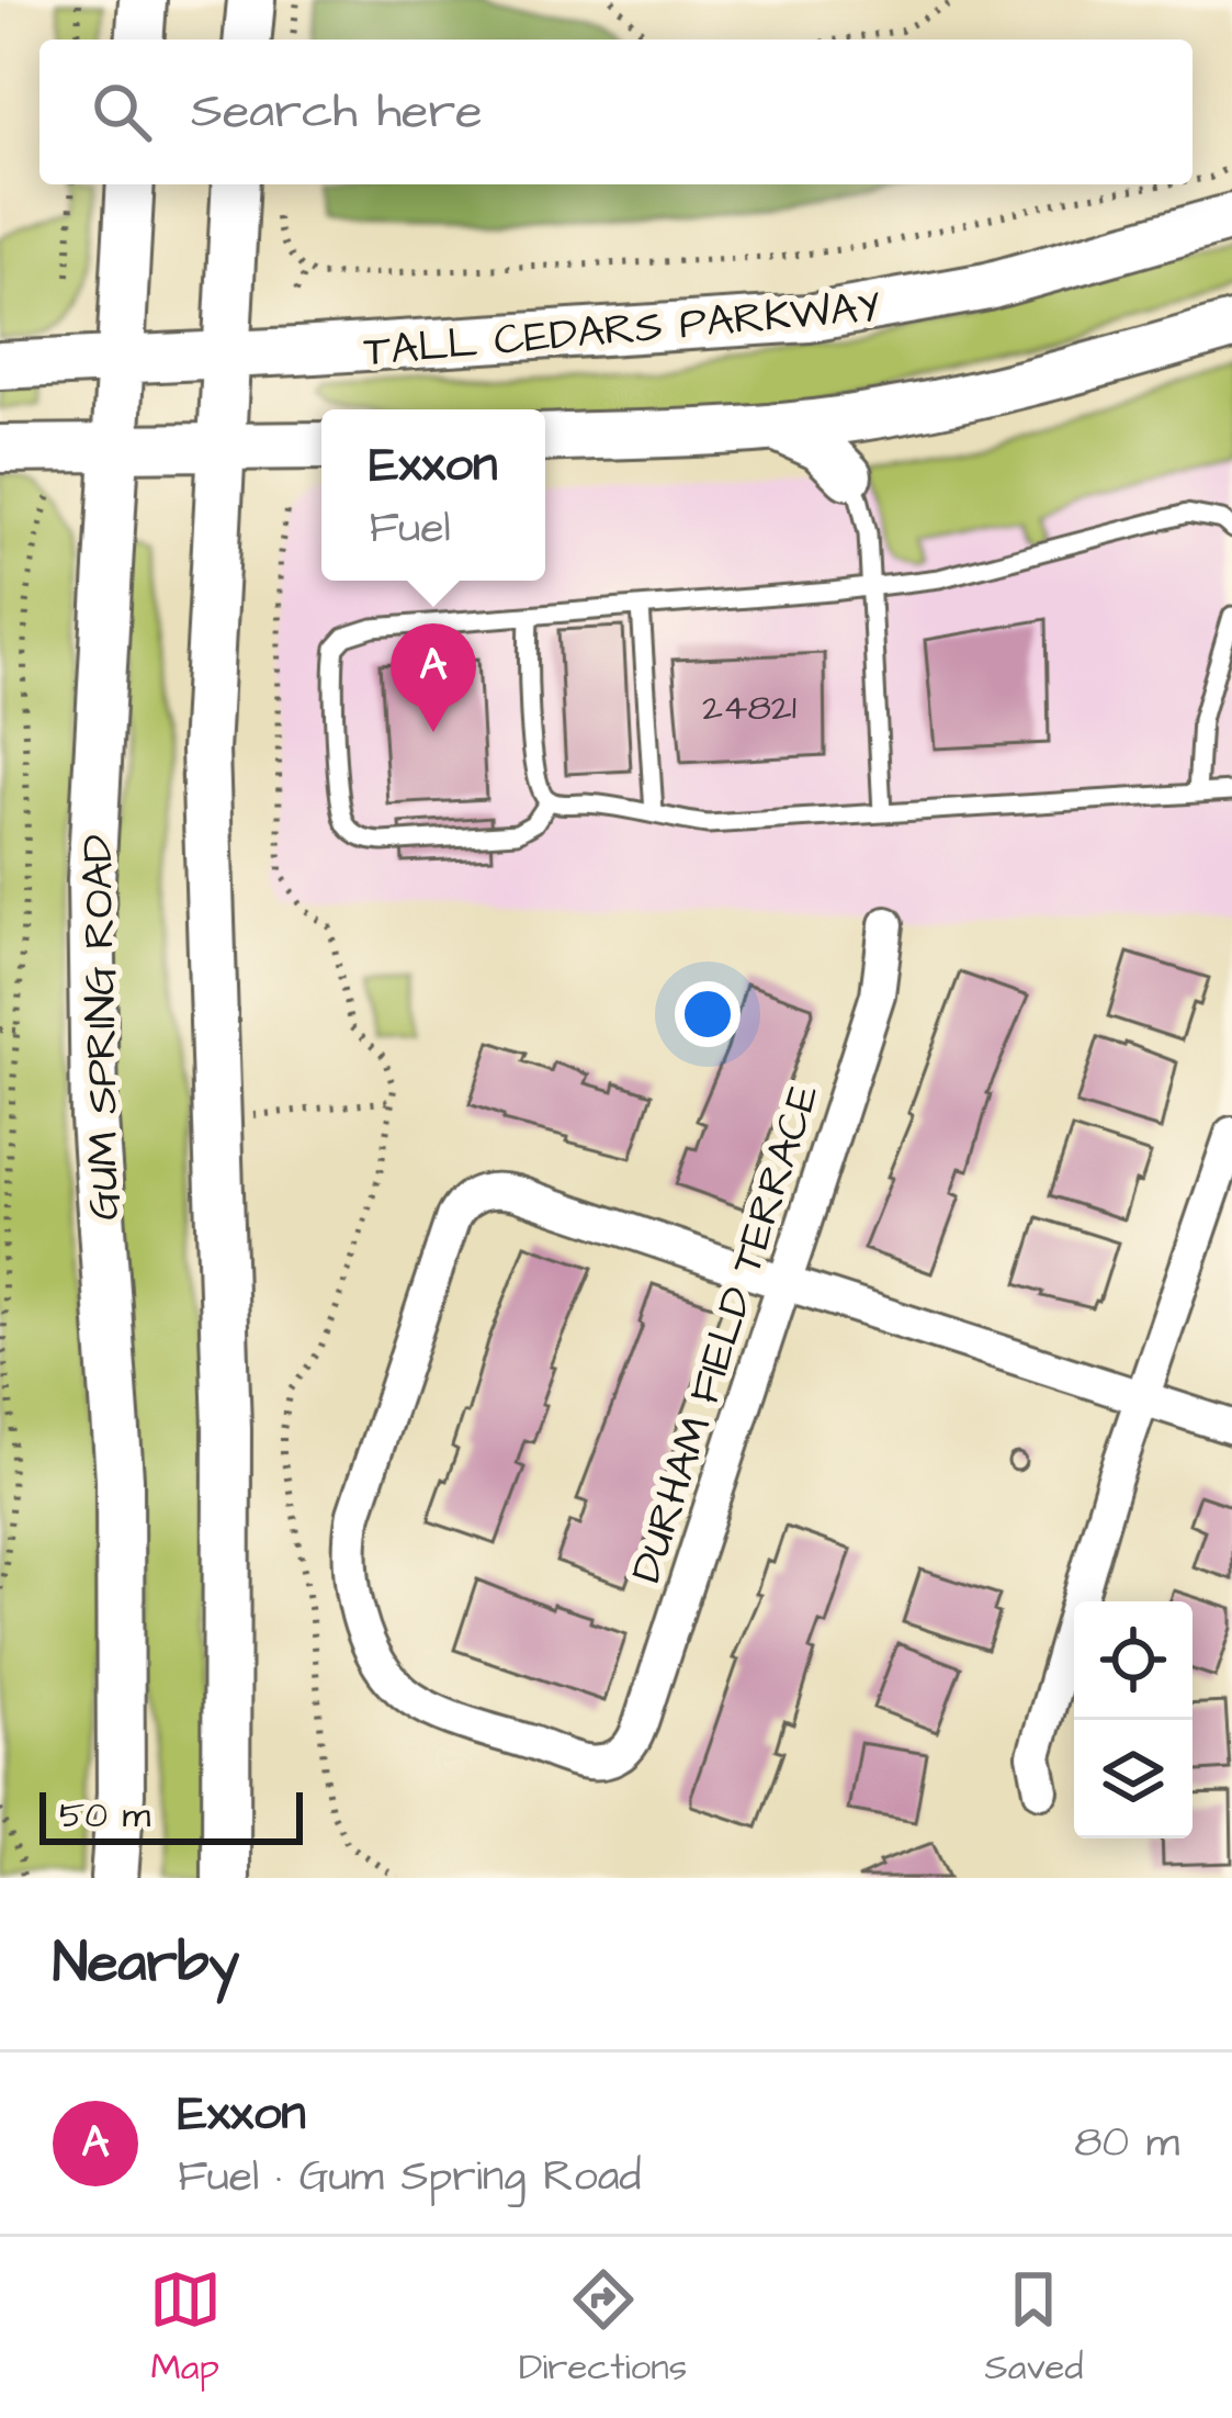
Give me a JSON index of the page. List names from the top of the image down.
{
  "streets": {
    "main road": ["TALL CEDARS PARKWAY", "GUM SPRING ROAD"],
    "street": ["DURHAM FIELD TERRACE"]
  },
  "crossings": [
    ["TALL CEDARS PARKWAY", "GUM SPRING ROAD"]
  ],
  "house_numbers": ["24821"],
  "scale_bar": "50 m",
  "page": {
    "search": "Search here",
    "popup": ["Exxon", "Fuel"],
    "pins": "A",
    "scale": "50 m",
    "heading": "Nearby",
    "list": [
      {
        "mark": "A",
        "name": "Exxon",
        "note": "Fuel · Gum Spring Road",
        "value": "80 m"
      }
    ],
    "nav": ["Map", "Directions", "Saved"]
  }
}
